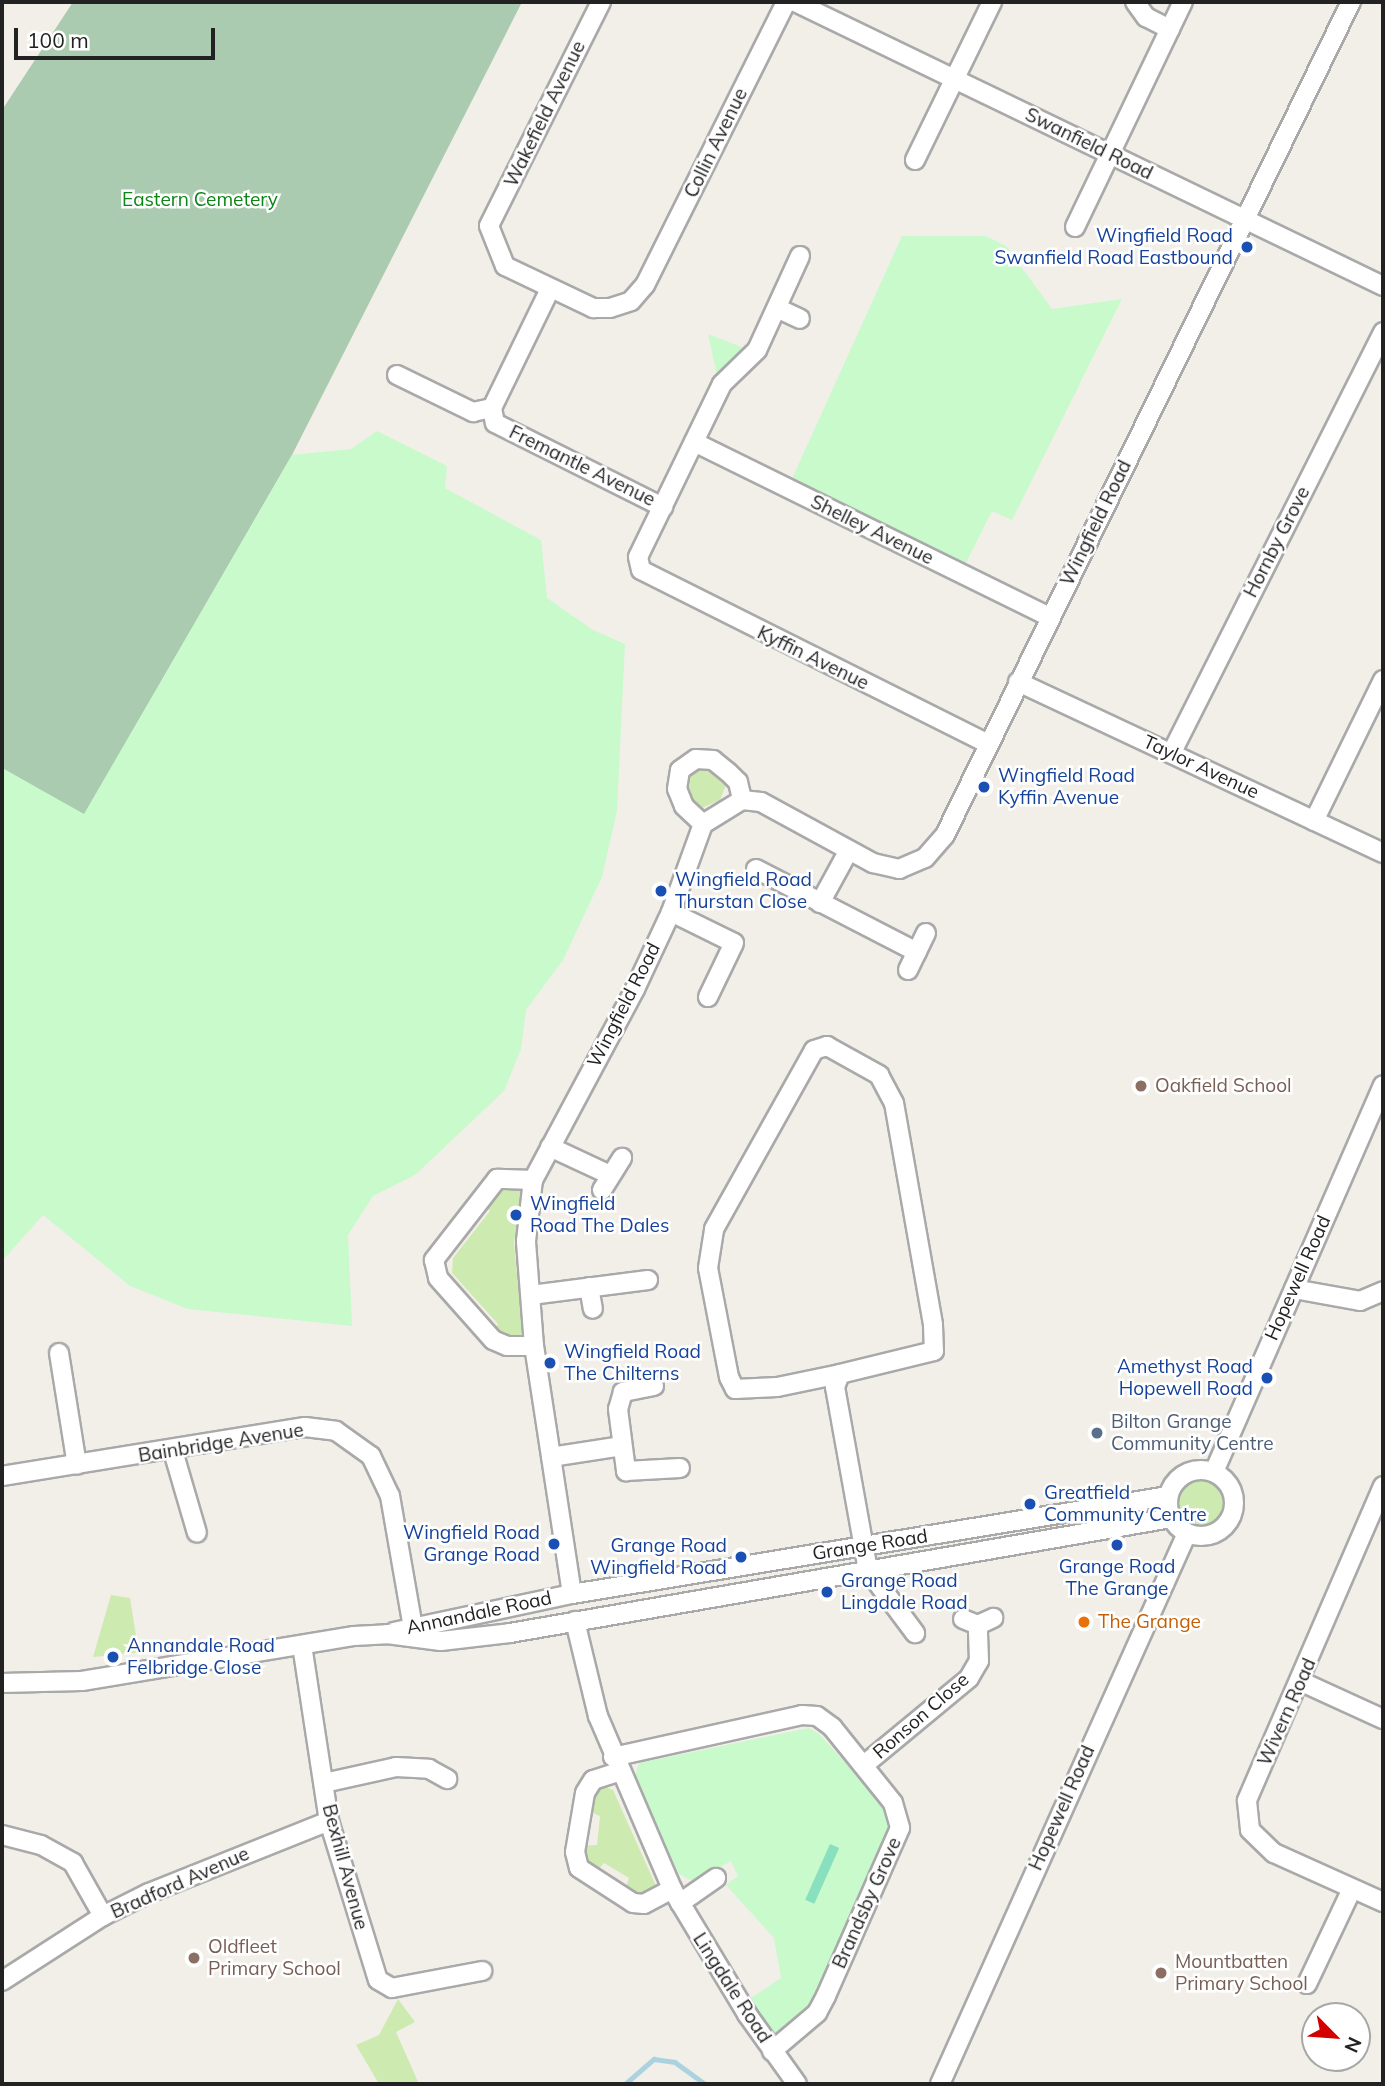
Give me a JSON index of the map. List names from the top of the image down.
{
  "streets": {
    "street": [
      "Wakefield Avenue",
      "Collin Avenue",
      "Swanfield Road",
      "Fremantle Avenue",
      "Wingfield Road",
      "Shelley Avenue",
      "Hornby Grove",
      "Kyffin Avenue",
      "Taylor Avenue",
      "Hopewell Road",
      "Bainbridge Avenue",
      "Grange Road",
      "Annandale Road",
      "Wivern Road",
      "Ronson Close",
      "Bexhill Avenue",
      "Bradford Avenue",
      "Brandsby Grove",
      "Lingdale Road"
    ]
  },
  "crossings": [
    ["Wakefield Avenue", "Collin Avenue"],
    ["Swanfield Road", "Wingfield Road"],
    ["Fremantle Avenue", "Kyffin Avenue"],
    ["Wingfield Road", "Shelley Avenue"],
    ["Wingfield Road", "Kyffin Avenue"],
    ["Wingfield Road", "Taylor Avenue"],
    ["Wingfield Road", "Grange Road"],
    ["Wingfield Road", "Annandale Road"],
    ["Hornby Grove", "Taylor Avenue"],
    ["Hopewell Road", "Grange Road"],
    ["Bainbridge Avenue", "Annandale Road"],
    ["Grange Road", "Annandale Road"],
    ["Grange Road", "Lingdale Road"],
    ["Annandale Road", "Bexhill Avenue"],
    ["Annandale Road", "Lingdale Road"],
    ["Ronson Close", "Brandsby Grove"],
    ["Bexhill Avenue", "Bradford Avenue"],
    ["Brandsby Grove", "Lingdale Road"]
  ],
  "parks": ["Eastern Cemetery"],
  "places": [
    "Wingfield Road Swanfield Road Eastbound",
    "Wingfield Road Kyffin Avenue",
    "Wingfield Road Thurstan Close",
    "Oakfield School",
    "Wingfield Road The Dales",
    "Wingfield Road The Chilterns",
    "Amethyst Road Hopewell Road",
    "Bilton Grange Community Centre",
    "Greatfield Community Centre",
    "Wingfield Road Grange Road",
    "Grange Road The Grange",
    "Grange Road Wingfield Road",
    "Grange Road Lingdale Road",
    "The Grange",
    "Annandale Road Felbridge Close",
    "Oldfleet Primary School",
    "Mountbatten Primary School"
  ],
  "scale_bar": "100 m",
  "north": "bottom right"
}
